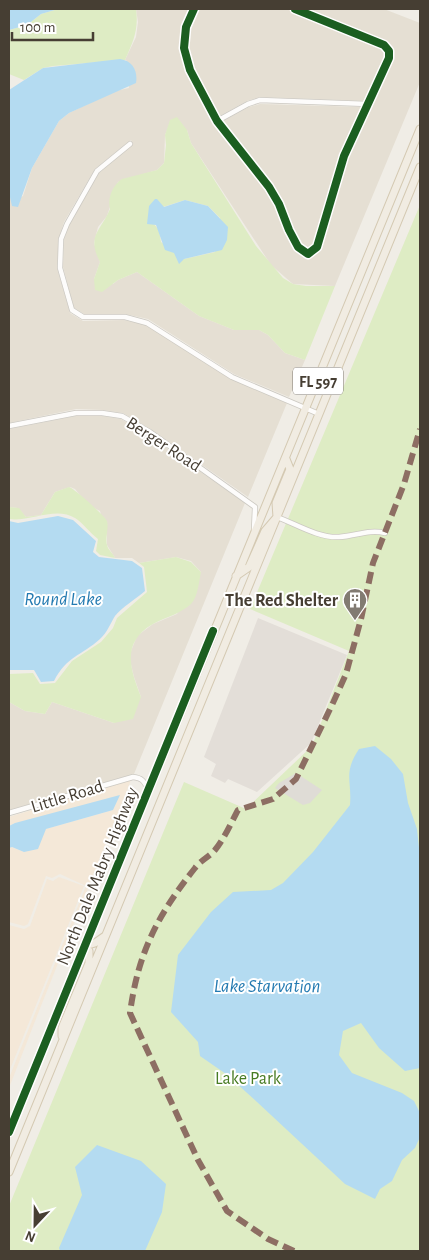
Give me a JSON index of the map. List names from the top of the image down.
{
  "streets": {
    "main road": ["FL 597", "North Dale Mabry Highway"],
    "street": ["Berger Road", "Little Road"]
  },
  "crossings": [
    ["Berger Road", "North Dale Mabry Highway"],
    ["Little Road", "North Dale Mabry Highway"]
  ],
  "water": ["Round Lake", "Lake Starvation"],
  "parks": ["Lake Park"],
  "places": {
    "building": ["The Red Shelter"]
  },
  "scale_bar": "100 m",
  "north": "bottom"
}
